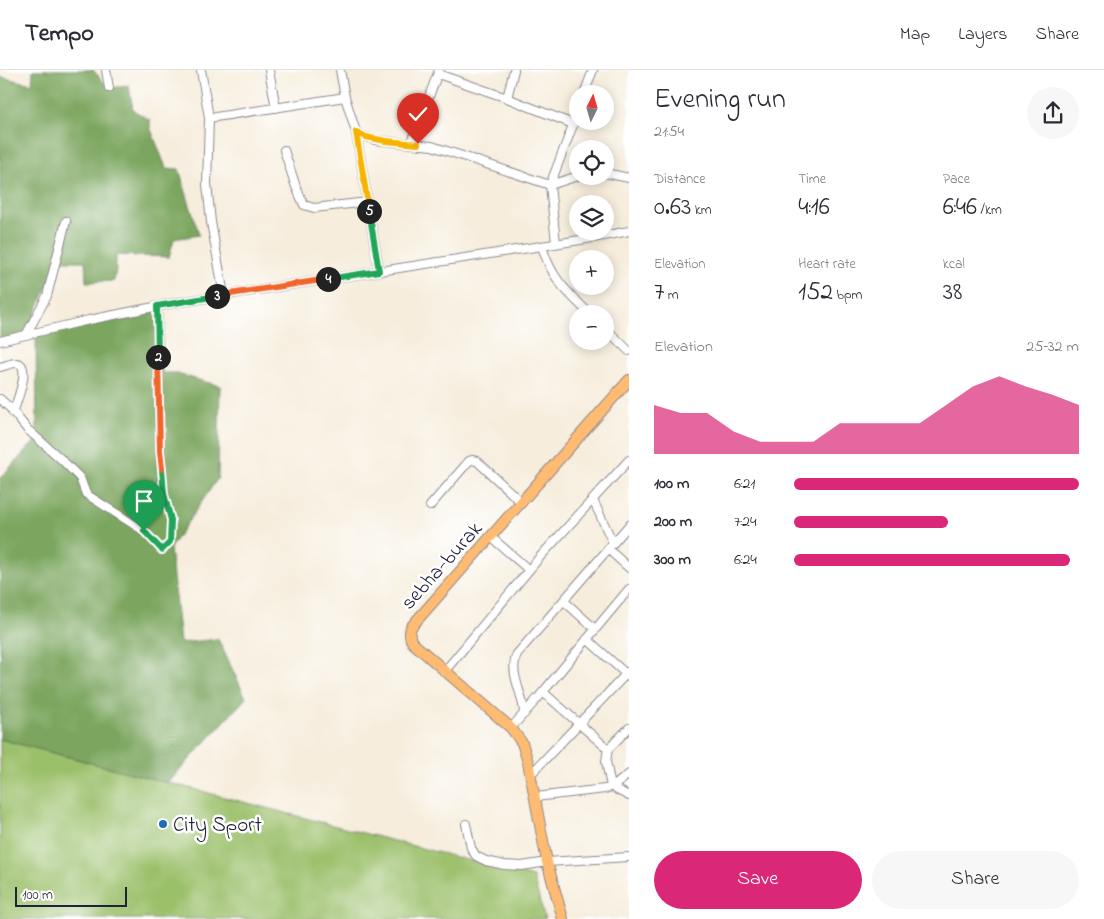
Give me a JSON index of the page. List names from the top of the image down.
{
  "streets": {
    "main road": ["sebha-burak"]
  },
  "places": ["City Sport"],
  "scale_bar": "100 m",
  "north": "top",
  "page": {
    "header": "Tempo",
    "nav": ["Map", "Layers", "Share"],
    "heading": ["Evening run", "21:54"],
    "map_buttons": ["+", "−"],
    "stats": [
      ["Distance", "0.63 km"],
      ["Time", "4:16"],
      ["Pace", "6:46 /km"],
      ["Elevation", "7 m"],
      ["Heart rate", "152 bpm"],
      ["kcal", "38"]
    ],
    "pins": [
      "5",
      "4",
      "3",
      "2"
    ],
    "chart": ["Elevation", "25–32 m"],
    "list": [
      {
        "name": "100 m",
        "note": "6:21"
      },
      {
        "name": "200 m",
        "note": "7:24"
      },
      {
        "name": "300 m",
        "note": "6:24"
      }
    ],
    "buttons": ["Save", "Share"],
    "scale": "100 m"
  }
}
